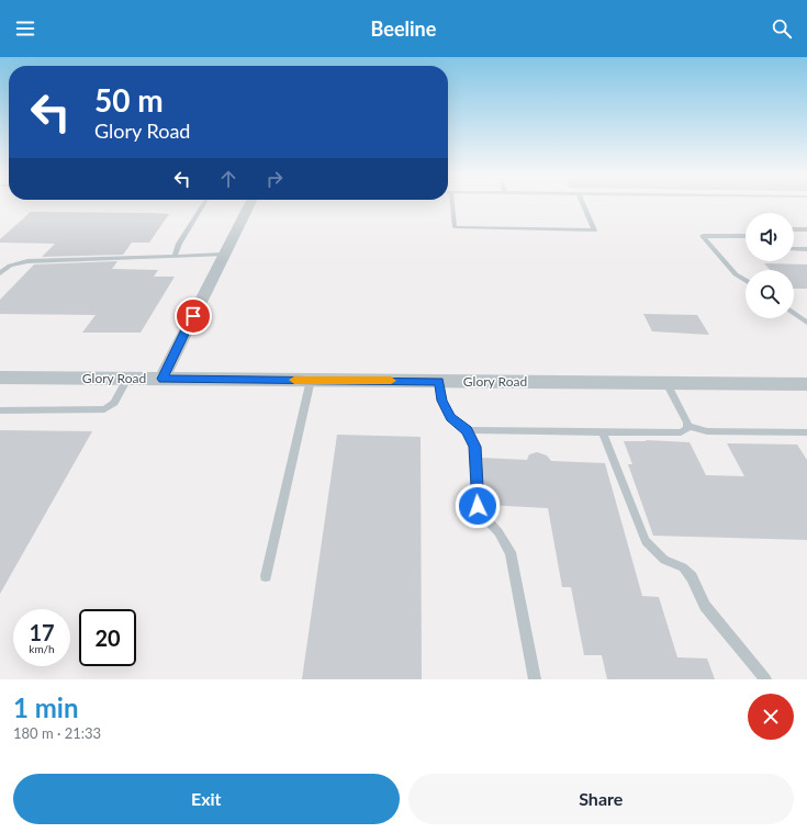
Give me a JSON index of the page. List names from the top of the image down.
{
  "streets": {
    "street": ["Glory Road"]
  },
  "page": {
    "header": "Beeline",
    "turn": ["50 m", "Glory Road"],
    "speed": "17 km/h",
    "limit": "20",
    "heading": ["1 min", "180 m · 21:33"],
    "buttons": ["Exit", "Share"]
  }
}
